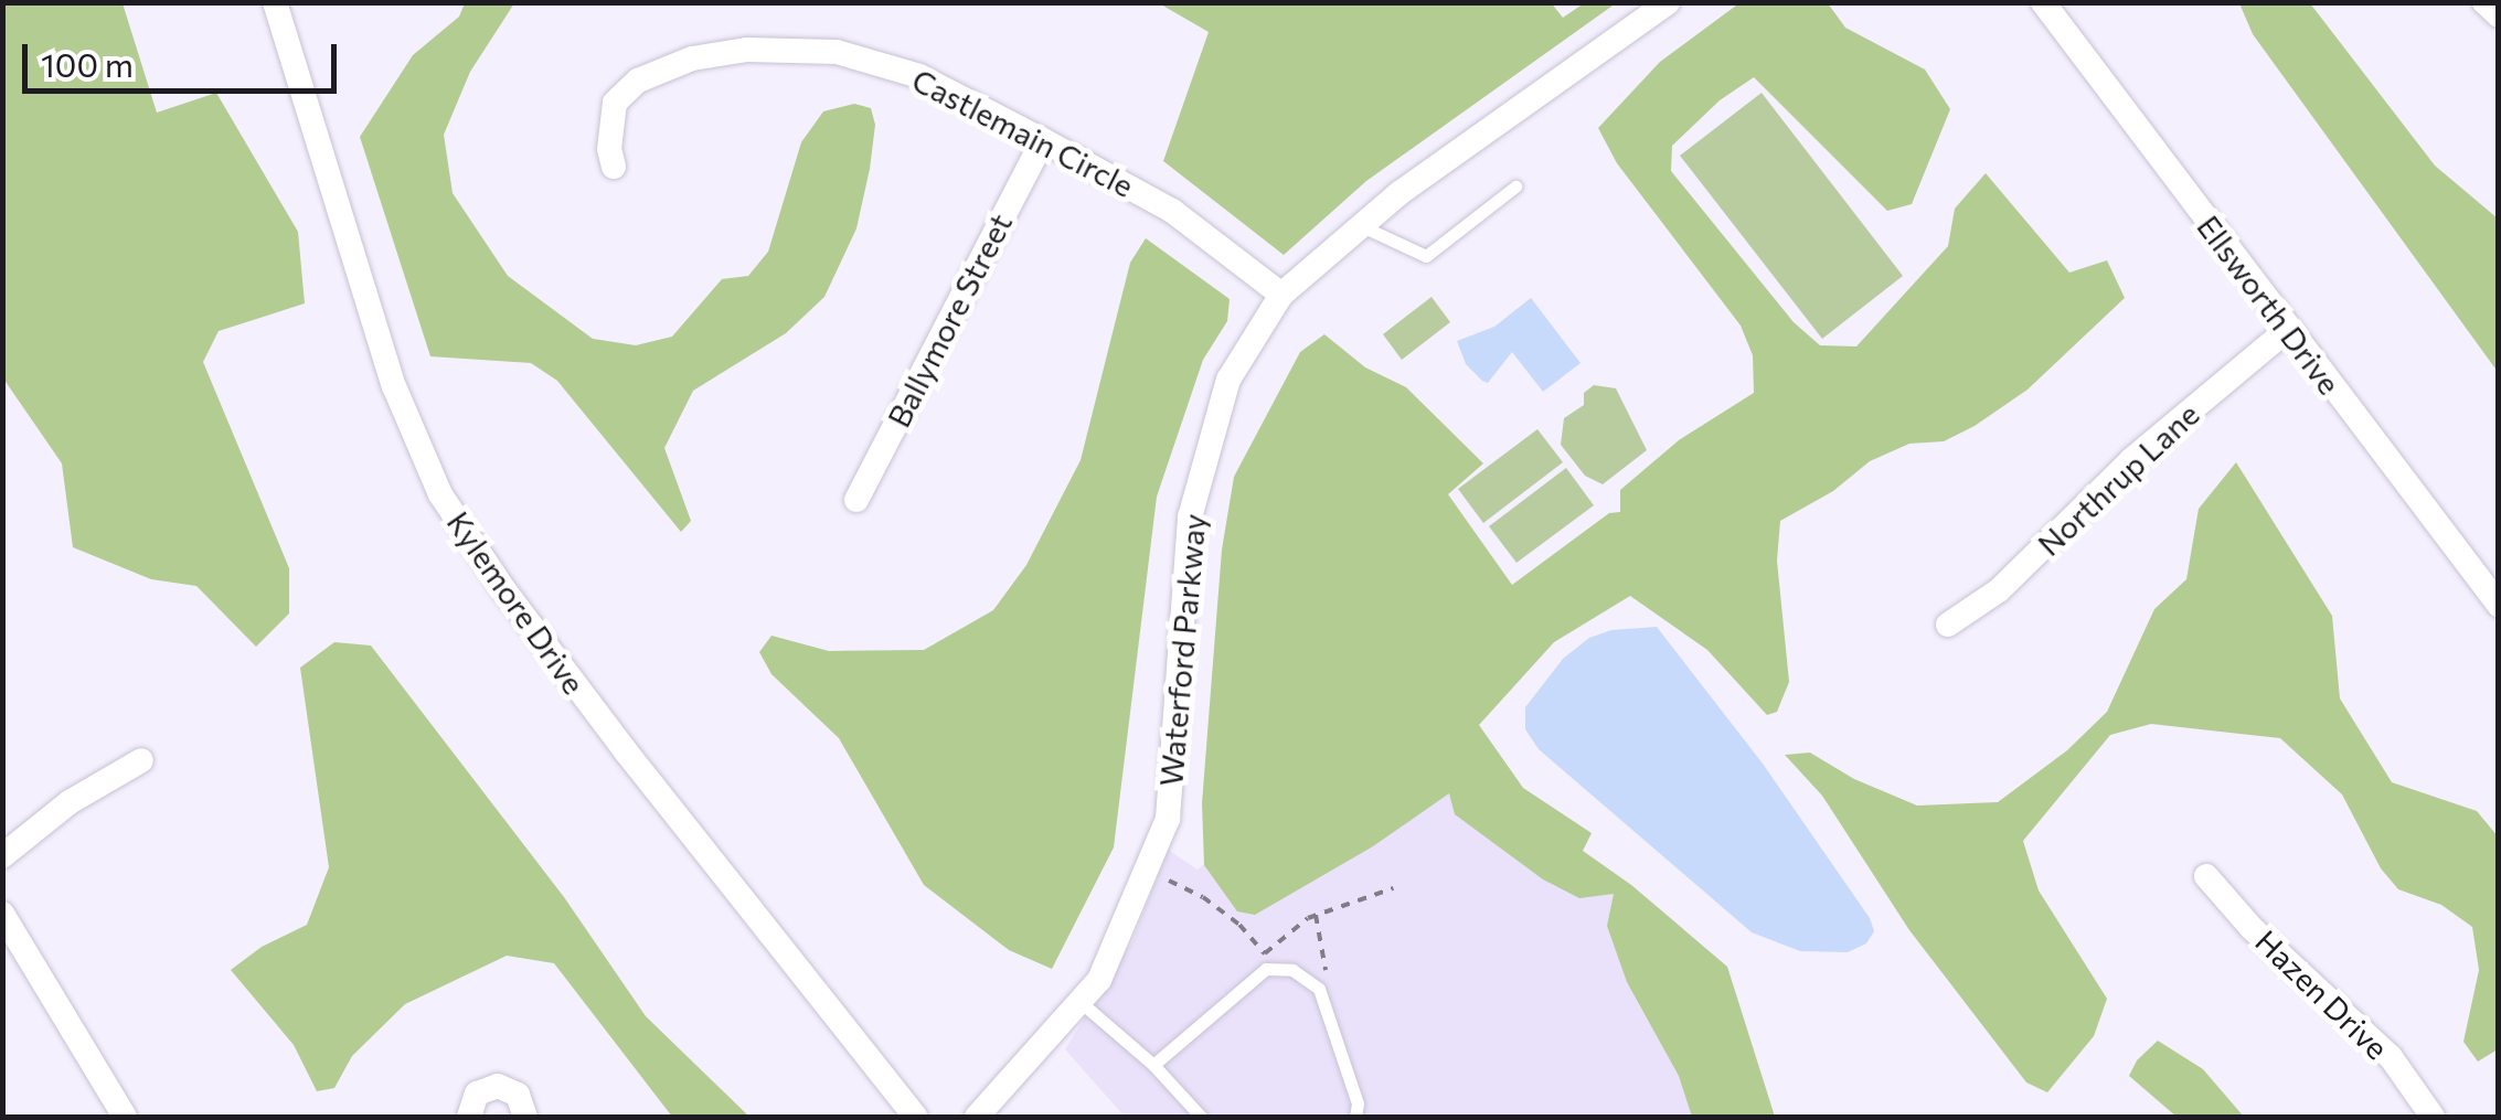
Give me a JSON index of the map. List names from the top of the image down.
{
  "streets": {
    "street": [
      "Castlemain Circle",
      "Ellsworth Drive",
      "Ballymore Street",
      "Northrup Lane",
      "Kylemore Drive",
      "Waterford Parkway",
      "Hazen Drive"
    ]
  },
  "crossings": [
    ["Castlemain Circle", "Ballymore Street"],
    ["Castlemain Circle", "Waterford Parkway"],
    ["Ellsworth Drive", "Northrup Lane"]
  ],
  "scale_bar": "100 m"
}
